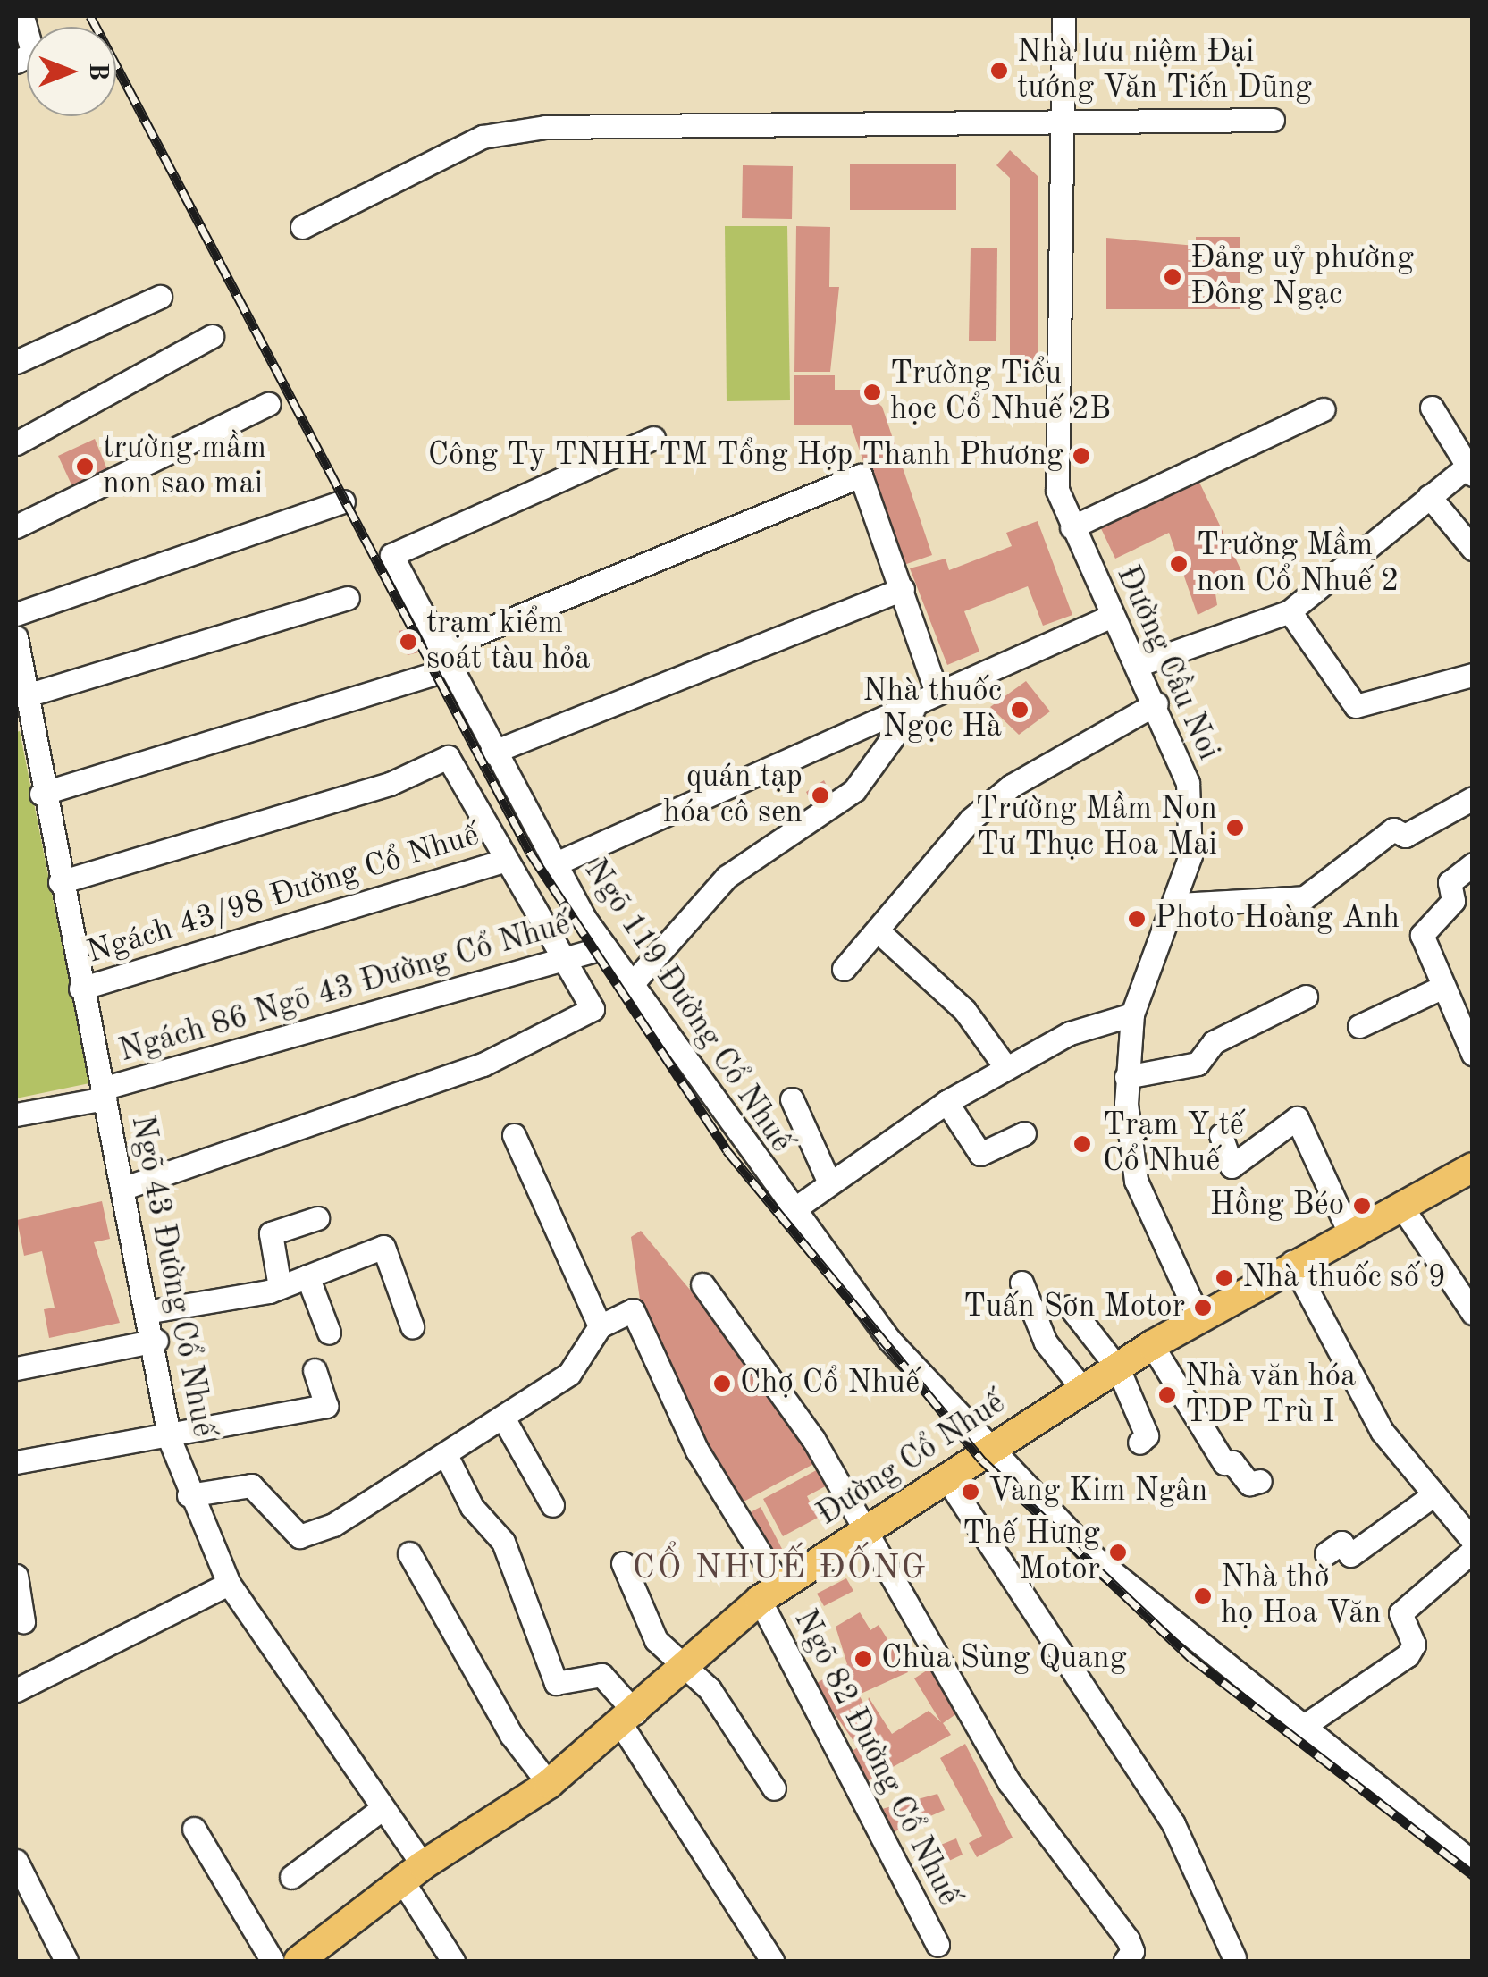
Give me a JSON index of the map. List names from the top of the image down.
{
  "streets": {
    "main road": ["Đường Cổ Nhuế"],
    "street": [
      "Đường Cầu Noi",
      "Ngách 43/98 Đường Cổ Nhuế",
      "Ngách 86 Ngõ 43 Đường Cổ Nhuế",
      "Ngõ 119 Đường Cổ Nhuế",
      "Ngõ 43 Đường Cổ Nhuế",
      "Ngõ 82 Đường Cổ Nhuế"
    ]
  },
  "crossings": [
    ["Đường Cầu Noi", "Đường Cổ Nhuế"],
    ["Ngách 43/98 Đường Cổ Nhuế", "Ngõ 43 Đường Cổ Nhuế"],
    ["Ngách 86 Ngõ 43 Đường Cổ Nhuế", "Ngõ 119 Đường Cổ Nhuế"],
    ["Ngách 86 Ngõ 43 Đường Cổ Nhuế", "Ngõ 43 Đường Cổ Nhuế"],
    ["Ngõ 119 Đường Cổ Nhuế", "Đường Cổ Nhuế"],
    ["Ngõ 43 Đường Cổ Nhuế", "Đường Cổ Nhuế"],
    ["Đường Cổ Nhuế", "Ngõ 82 Đường Cổ Nhuế"]
  ],
  "districts": ["CỔ NHUẾ ĐỐNG"],
  "places": [
    "Nhà lưu niệm Đại tướng Văn Tiến Dũng",
    "Đảng uỷ phường Đông Ngạc",
    "Trường Tiểu học Cổ Nhuế 2B",
    "Công Ty TNHH TM Tổng Hợp Thanh Phương",
    "trường mầm non sao mai",
    "Trường Mầm non Cổ Nhuế 2",
    "trạm kiểm soát tàu hỏa",
    "Nhà thuốc Ngọc Hà",
    "quán tạp hóa cô sen",
    "Trường Mầm Non Tư Thục Hoa Mai",
    "Photo Hoàng Anh",
    "Trạm Y tế Cổ Nhuế",
    "Hồng Béo",
    "Nhà thuốc số 9",
    "Tuấn Sơn Motor",
    "Chợ Cổ Nhuế",
    "Nhà văn hóa TDP Trù I",
    "Vàng Kim Ngân",
    "Thế Hưng Motor",
    "Nhà thờ họ Hoa Văn",
    "Chùa Sùng Quang"
  ],
  "north": "right"
}
